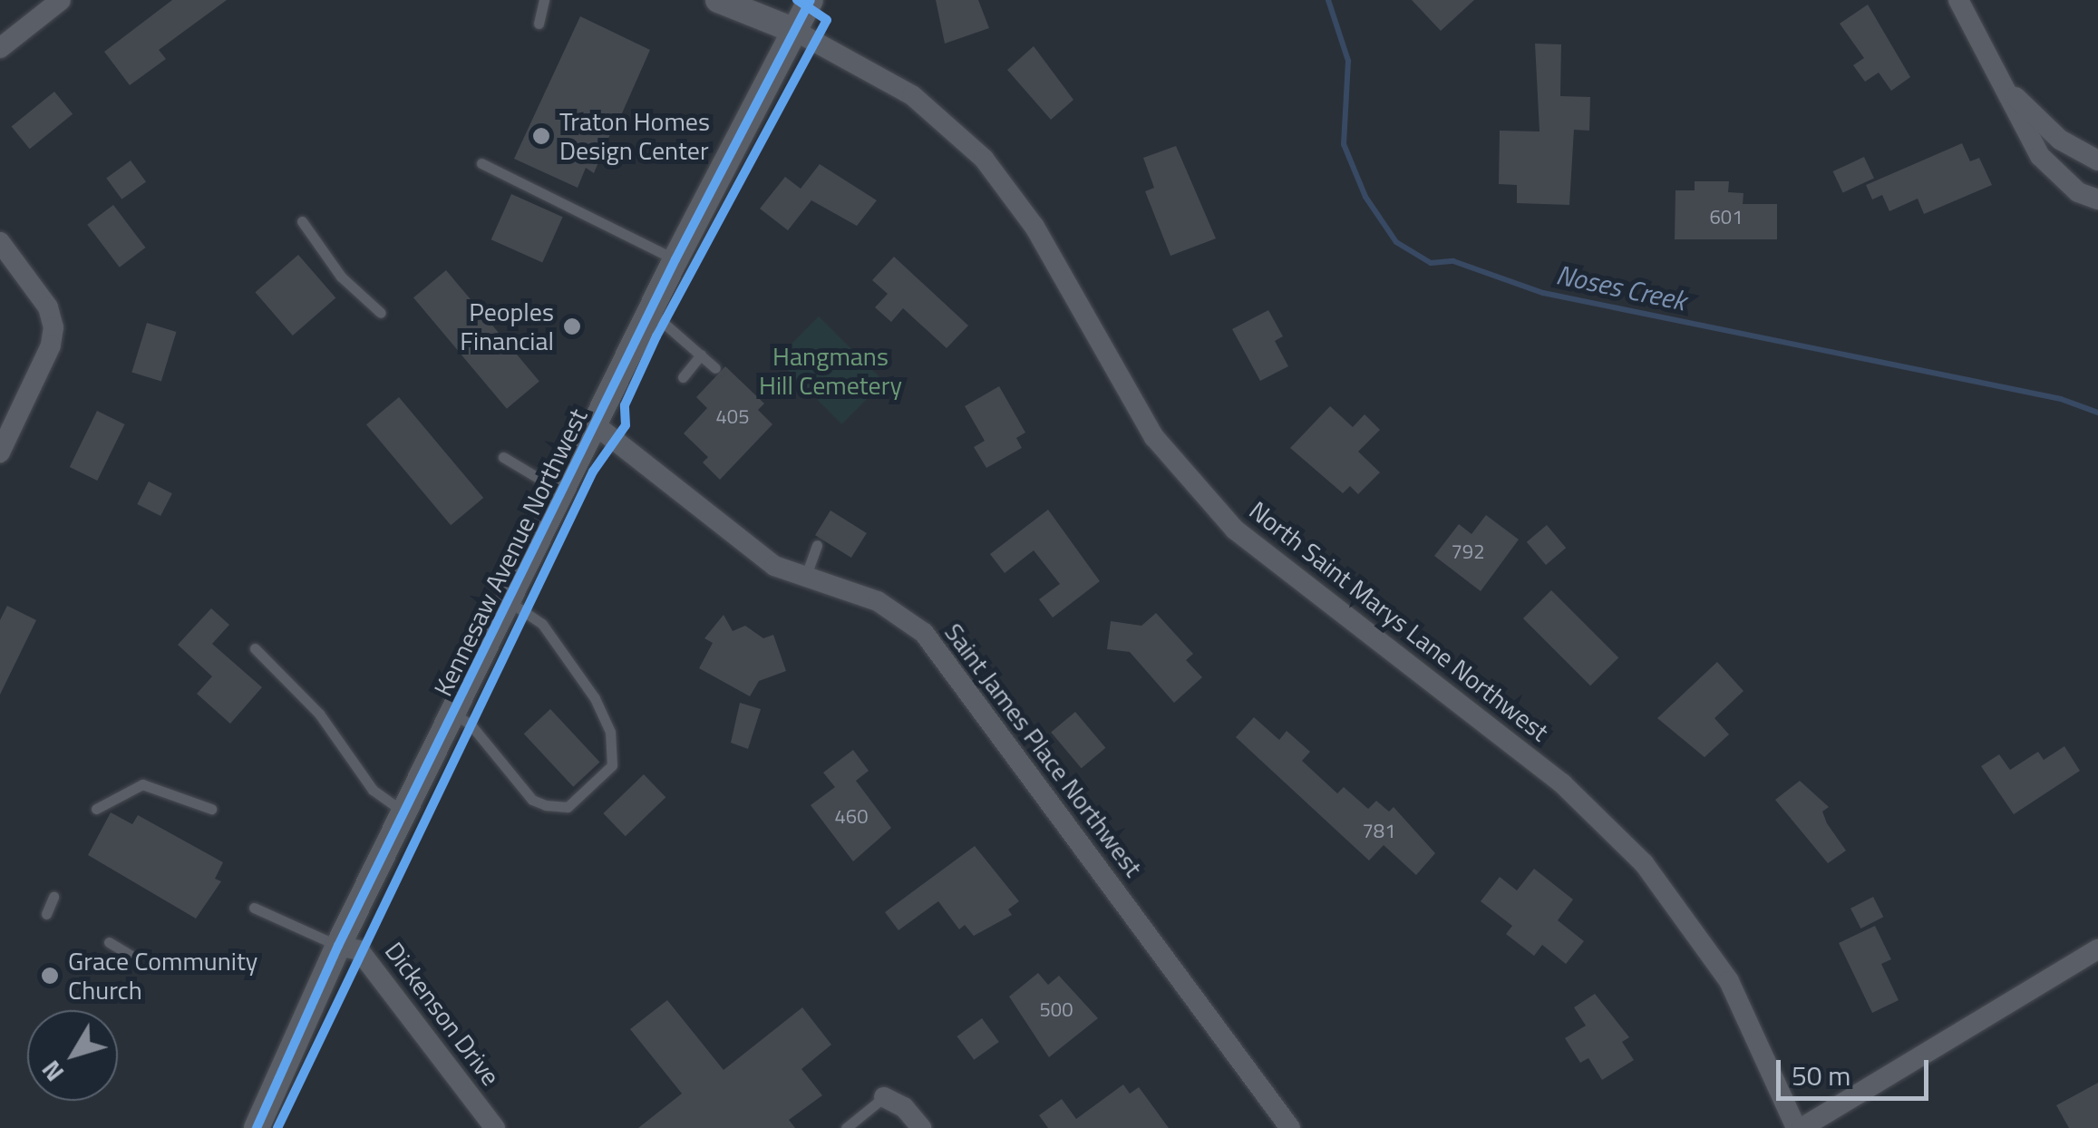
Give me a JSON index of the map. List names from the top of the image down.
{
  "streets": {
    "street": [
      "Kennesaw Avenue Northwest",
      "North Saint Marys Lane Northwest",
      "Saint James Place Northwest",
      "Dickenson Drive"
    ]
  },
  "crossings": [
    ["Kennesaw Avenue Northwest", "North Saint Marys Lane Northwest"],
    ["Kennesaw Avenue Northwest", "Saint James Place Northwest"],
    ["Kennesaw Avenue Northwest", "Dickenson Drive"]
  ],
  "water": ["Noses Creek"],
  "parks": ["Hangmans Hill Cemetery"],
  "places": ["Traton Homes Design Center", "Peoples Financial", "Grace Community Church"],
  "house_numbers": [
    "601",
    "405",
    "792",
    "460",
    "781",
    "500"
  ],
  "scale_bar": "50 m",
  "north": "bottom left"
}
